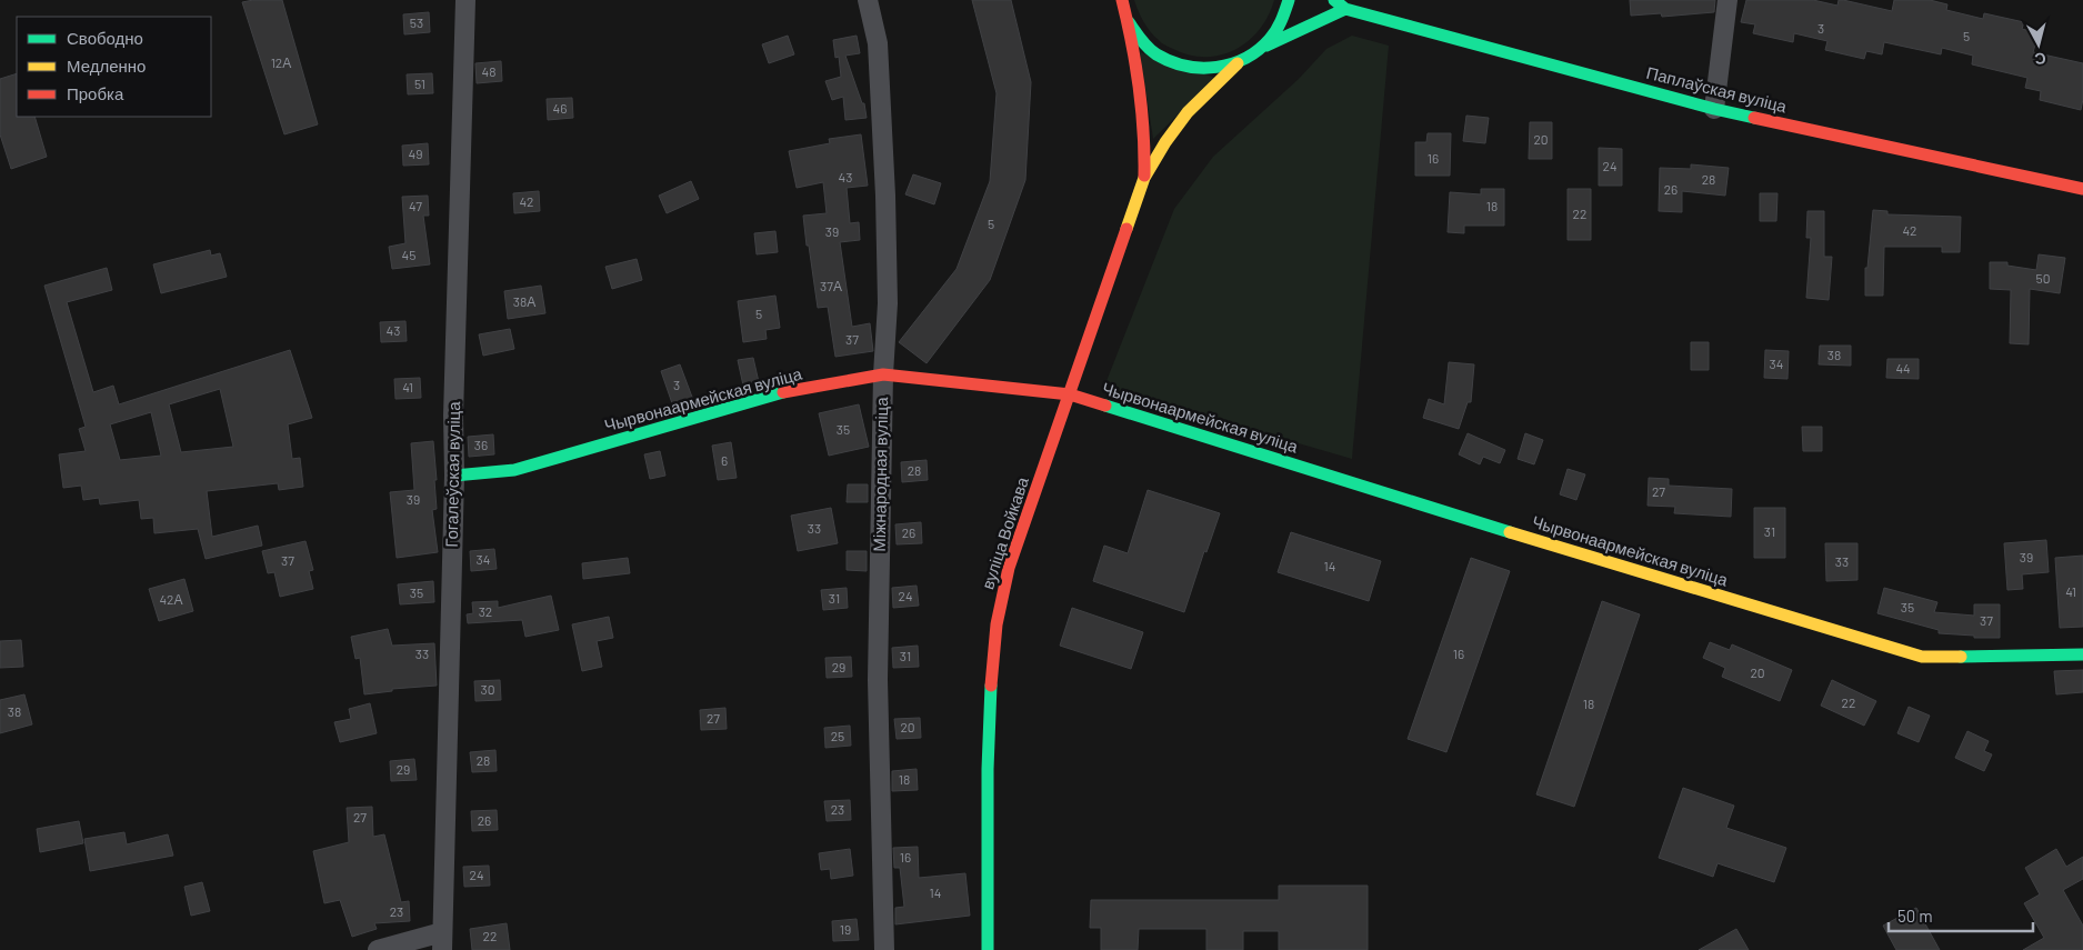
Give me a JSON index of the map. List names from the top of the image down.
{
  "streets": {
    "street": [
      "Паплаўская вуліца",
      "Чырвонаармейская вуліца",
      "Гогалеўская вуліца",
      "Міжнародная вуліца",
      "вуліца Войкава"
    ]
  },
  "crossings": [
    ["Чырвонаармейская вуліца", "Гогалеўская вуліца"],
    ["Чырвонаармейская вуліца", "Міжнародная вуліца"],
    ["Чырвонаармейская вуліца", "вуліца Войкава"]
  ],
  "house_numbers": [
    "53",
    "3",
    "5",
    "12А",
    "48",
    "51",
    "46",
    "20",
    "49",
    "16",
    "24",
    "43",
    "28",
    "26",
    "42",
    "47",
    "18",
    "22",
    "5",
    "42",
    "39",
    "45",
    "50",
    "37А",
    "38А",
    "5",
    "43",
    "37",
    "38",
    "34",
    "44",
    "3",
    "41",
    "35",
    "36",
    "6",
    "28",
    "27",
    "39",
    "33",
    "31",
    "26",
    "39",
    "34",
    "37",
    "33",
    "14",
    "41",
    "35",
    "24",
    "31",
    "42А",
    "35",
    "32",
    "37",
    "33",
    "16",
    "31",
    "29",
    "20",
    "30",
    "22",
    "18",
    "38",
    "27",
    "20",
    "25",
    "28",
    "29",
    "18",
    "23",
    "27",
    "26",
    "16",
    "24",
    "14",
    "23",
    "19",
    "22"
  ],
  "legend": ["Свободно", "Медленно", "Пробка"],
  "scale_bar": "50 m",
  "north": "bottom"
}
